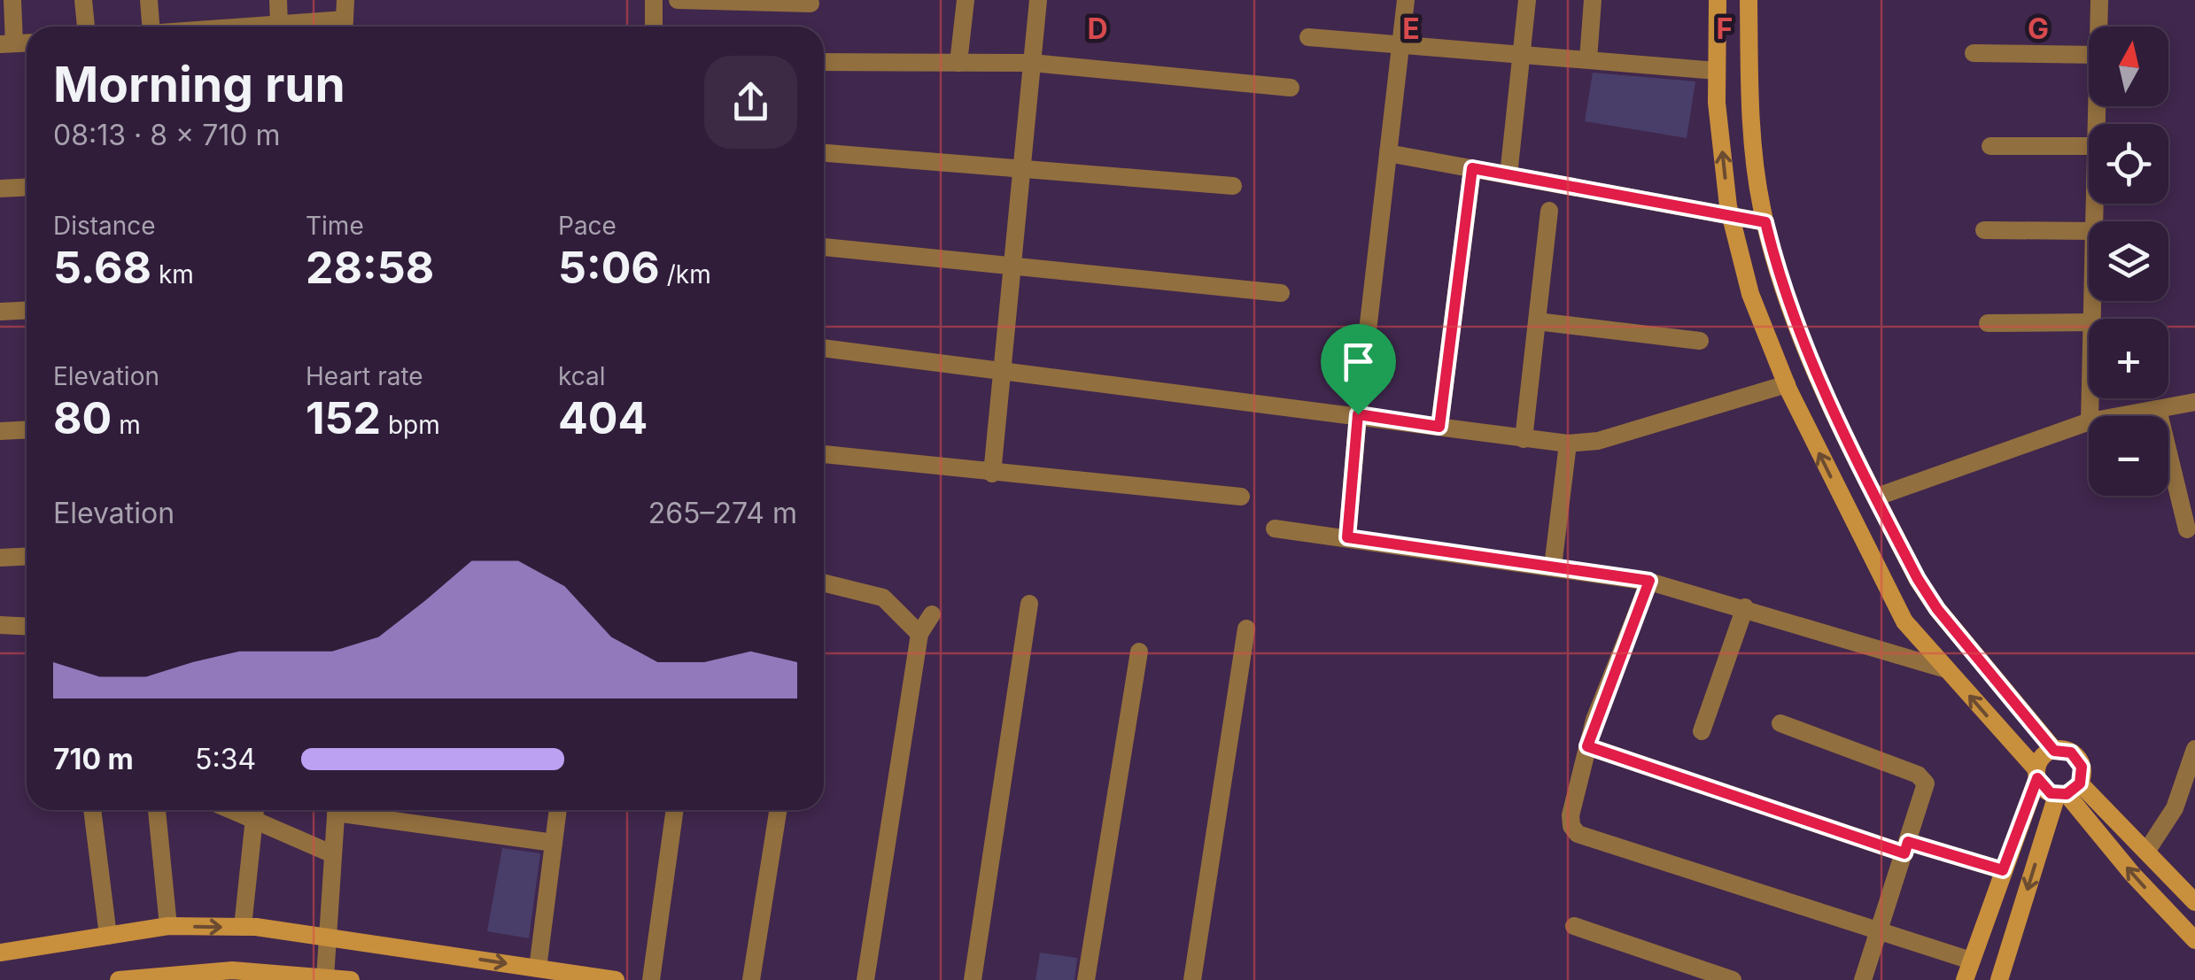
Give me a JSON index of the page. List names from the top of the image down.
{
  "north": "top",
  "page": {
    "map_buttons": ["+", "−"],
    "heading": ["Morning run", "08:13 · 8 × 710 m"],
    "stats": [
      ["Distance", "5.68 km"],
      ["Time", "28:58"],
      ["Pace", "5:06 /km"],
      ["Elevation", "80 m"],
      ["Heart rate", "152 bpm"],
      ["kcal", "404"]
    ],
    "chart": ["Elevation", "265–274 m"],
    "list": [
      {
        "name": "710 m",
        "note": "5:34"
      }
    ]
  },
  "grid": {
    "columns": [
      "D",
      "E",
      "F",
      "G"
    ]
  }
}
